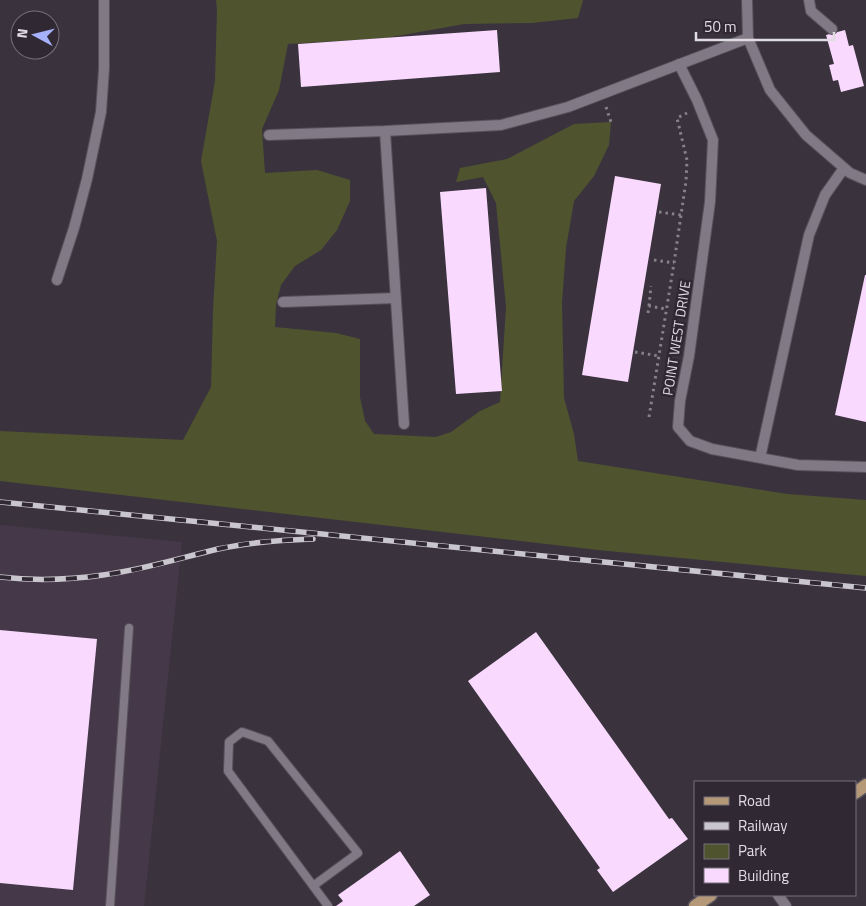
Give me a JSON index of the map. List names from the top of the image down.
{
  "streets": {
    "street": ["POINT WEST DRIVE"]
  },
  "legend": [
    "Road",
    "Railway",
    "Park",
    "Building"
  ],
  "scale_bar": "50 m",
  "north": "left"
}
